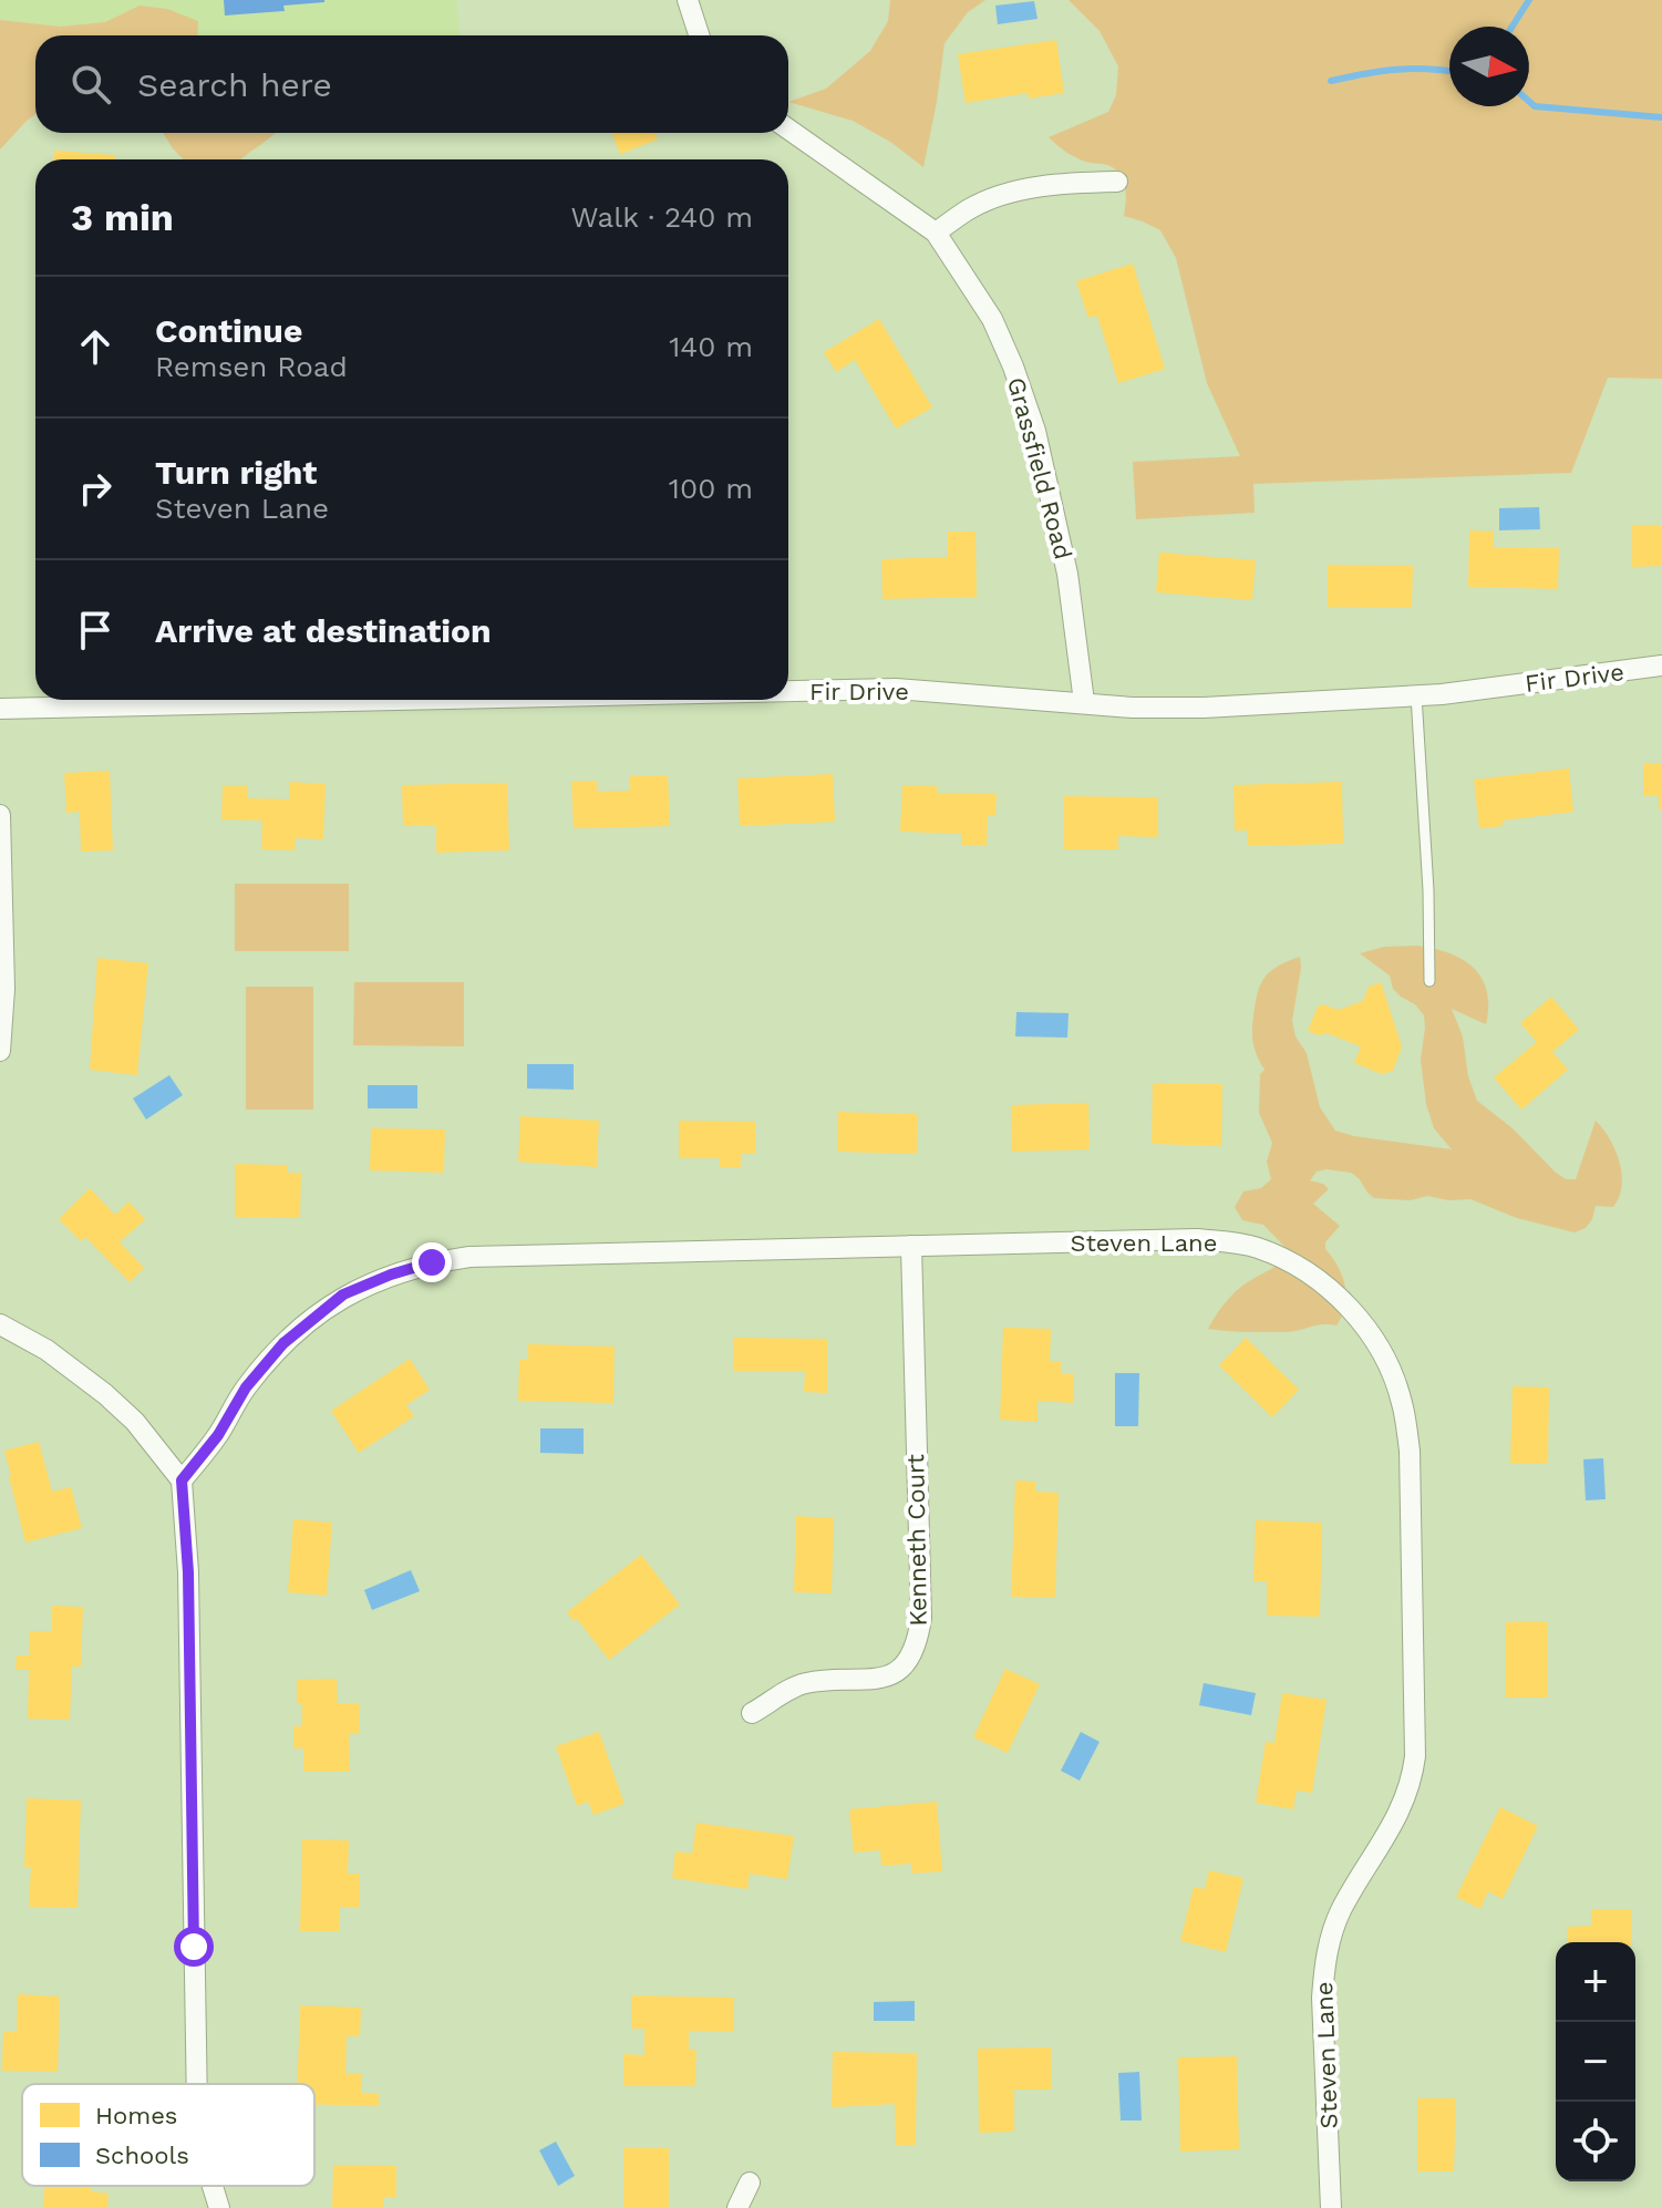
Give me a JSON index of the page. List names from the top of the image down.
{
  "streets": {
    "street": [
      "Grassfield Road",
      "Fir Drive",
      "Steven Lane",
      "Kenneth Court"
    ]
  },
  "crossings": [
    ["Grassfield Road", "Fir Drive"],
    ["Steven Lane", "Kenneth Court"]
  ],
  "legend": ["Homes", "Schools"],
  "north": "right",
  "page": {
    "search": "Search here",
    "heading": ["3 min", "Walk · 240 m"],
    "list": [
      ["Continue", "Remsen Road", "140 m"],
      ["Turn right", "Steven Lane", "100 m"],
      "Arrive at destination"
    ],
    "map_buttons": ["+", "−"]
  }
}
